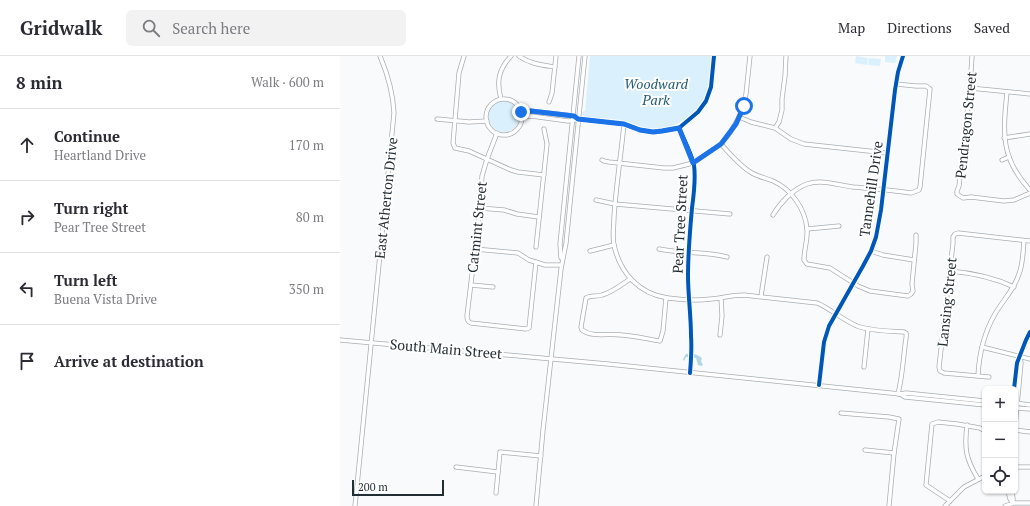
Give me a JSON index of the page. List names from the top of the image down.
{
  "streets": {
    "street": [
      "Pendragon Street",
      "Tannehill Drive",
      "East Atherton Drive",
      "Pear Tree Street",
      "Catmint Street",
      "Lansing Street",
      "South Main Street"
    ]
  },
  "crossings": [
    ["Tannehill Drive", "South Main Street"],
    ["East Atherton Drive", "South Main Street"],
    ["Pear Tree Street", "South Main Street"]
  ],
  "parks": ["Woodward Park"],
  "scale_bar": "200 m",
  "page": {
    "header": "Gridwalk",
    "search": "Search here",
    "nav": ["Map", "Directions", "Saved"],
    "heading": ["8 min", "Walk · 600 m"],
    "list": [
      ["Continue", "Heartland Drive", "170 m"],
      ["Turn right", "Pear Tree Street", "80 m"],
      ["Turn left", "Buena Vista Drive", "350 m"],
      "Arrive at destination"
    ],
    "map_buttons": ["+", "−"],
    "scale": "200 m"
  }
}
